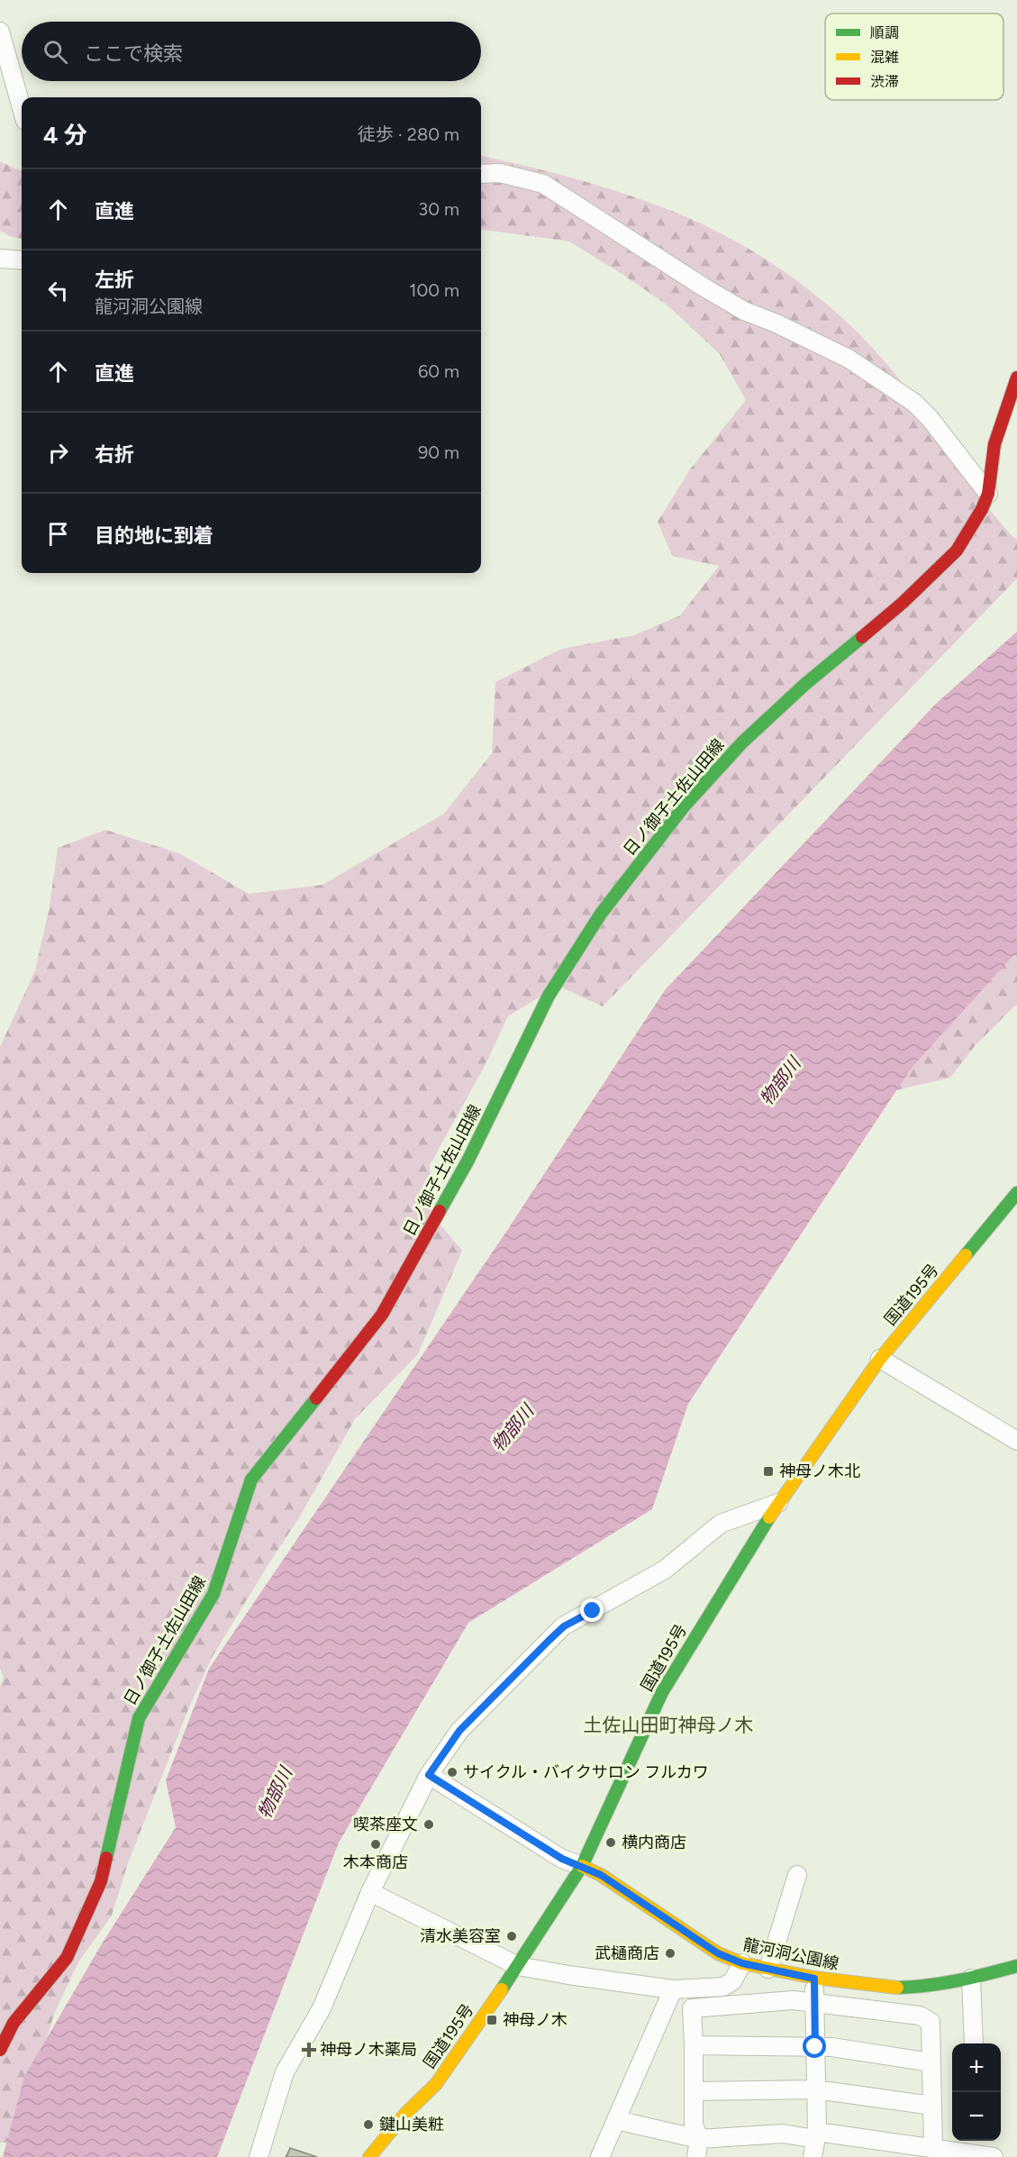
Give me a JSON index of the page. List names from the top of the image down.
{
  "streets": {
    "main road": ["日ノ御子土佐山田線", "国道195号", "龍河洞公園線"]
  },
  "crossings": [
    ["国道195号", "龍河洞公園線"]
  ],
  "districts": ["土佐山田町神母ノ木"],
  "water": ["物部川"],
  "places": {
    "transit": ["神母ノ木北", "神母ノ木"],
    "other": [
      "サイクル・バイクサロン フルカワ",
      "喫茶座文",
      "横内商店",
      "木本商店",
      "清水美容室",
      "武樋商店",
      "鍵山美粧"
    ],
    "health": ["神母ノ木薬局"]
  },
  "legend": ["順調", "混雑", "渋滞"],
  "page": {
    "search": "ここで検索",
    "heading": ["4 分", "徒歩 · 280 m"],
    "list": [
      ["直進", "30 m"],
      ["左折", "龍河洞公園線", "100 m"],
      ["直進", "60 m"],
      ["右折", "90 m"],
      "目的地に到着"
    ],
    "map_buttons": ["+", "−"]
  }
}
